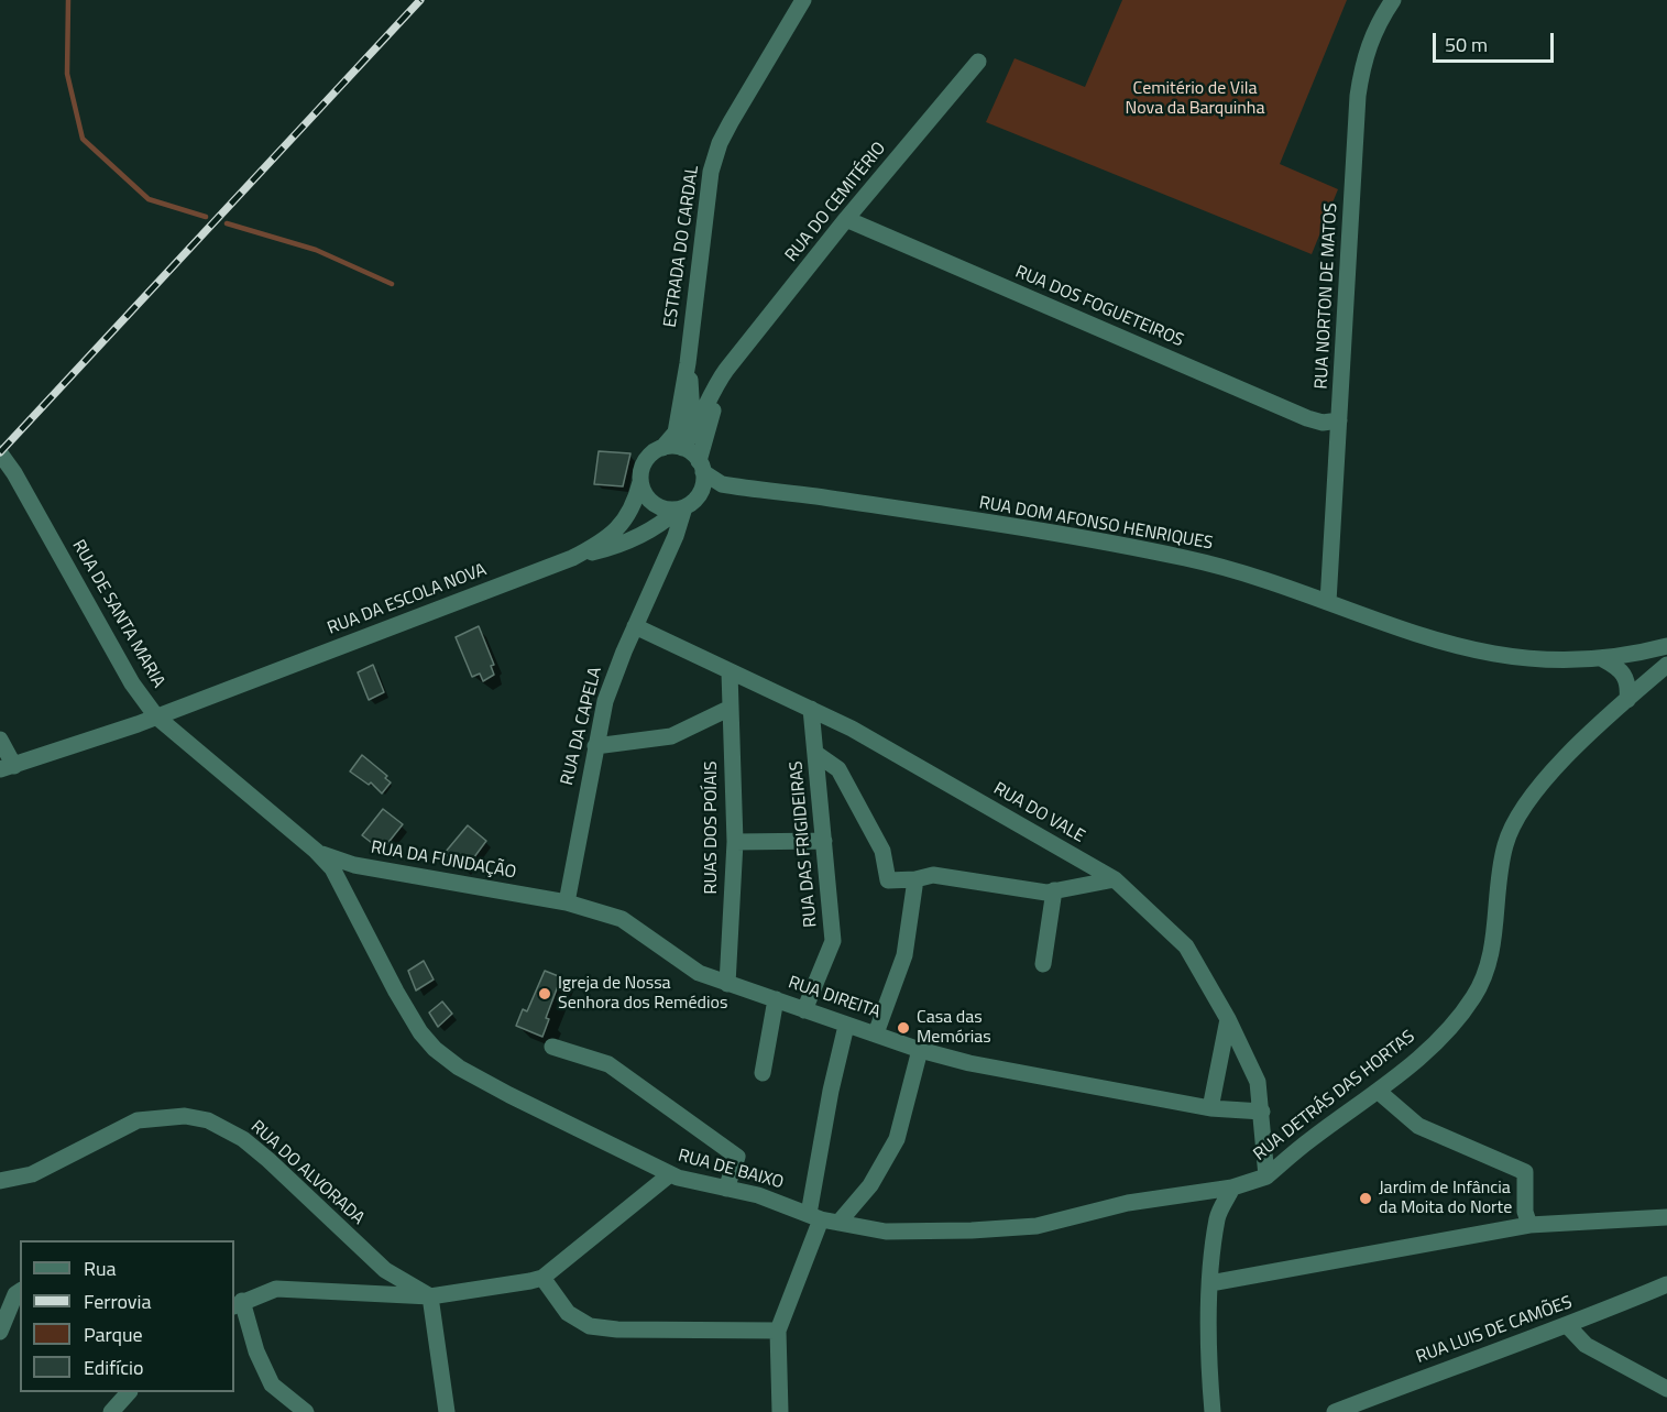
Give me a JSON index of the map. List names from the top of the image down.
{
  "streets": {
    "street": [
      "RUA DO CEMITÉRIO",
      "ESTRADA DO CARDAL",
      "RUA NORTON DE MATOS",
      "RUA DOS FOGUETEIROS",
      "RUA DOM AFONSO HENRIQUES",
      "RUA DA ESCOLA NOVA",
      "RUA DE SANTA MARIA",
      "RUA DA CAPELA",
      "RUA DO VALE",
      "RUAS DOS POÍAIS",
      "RUA DAS FRIGIDEIRAS",
      "RUA DA FUNDAÇÃO",
      "RUA DIREITA",
      "RUA DETRÁS DAS HORTAS",
      "RUA DE BAIXO",
      "RUA DO ALVORADA",
      "RUA LUIS DE CAMÕES"
    ]
  },
  "crossings": [
    ["RUA DO CEMITÉRIO", "ESTRADA DO CARDAL"],
    ["RUA DO CEMITÉRIO", "RUA DOS FOGUETEIROS"],
    ["RUA DO CEMITÉRIO", "RUA DOM AFONSO HENRIQUES"],
    ["RUA DO CEMITÉRIO", "RUA DA ESCOLA NOVA"],
    ["RUA DO CEMITÉRIO", "RUA DA CAPELA"],
    ["ESTRADA DO CARDAL", "RUA DOM AFONSO HENRIQUES"],
    ["ESTRADA DO CARDAL", "RUA DA ESCOLA NOVA"],
    ["ESTRADA DO CARDAL", "RUA DA CAPELA"],
    ["RUA NORTON DE MATOS", "RUA DOS FOGUETEIROS"],
    ["RUA NORTON DE MATOS", "RUA DOM AFONSO HENRIQUES"],
    ["RUA DOM AFONSO HENRIQUES", "RUA DA ESCOLA NOVA"],
    ["RUA DOM AFONSO HENRIQUES", "RUA DA CAPELA"],
    ["RUA DA ESCOLA NOVA", "RUA DE SANTA MARIA"],
    ["RUA DA ESCOLA NOVA", "RUA DA CAPELA"],
    ["RUA DE SANTA MARIA", "RUA DA FUNDAÇÃO"],
    ["RUA DE SANTA MARIA", "RUA DE BAIXO"],
    ["RUA DA CAPELA", "RUA DO VALE"],
    ["RUA DA CAPELA", "RUA DA FUNDAÇÃO"],
    ["RUA DA CAPELA", "RUA DIREITA"],
    ["RUA DO VALE", "RUAS DOS POÍAIS"],
    ["RUA DO VALE", "RUA DAS FRIGIDEIRAS"],
    ["RUA DO VALE", "RUA DIREITA"],
    ["RUA DO VALE", "RUA DETRÁS DAS HORTAS"],
    ["RUAS DOS POÍAIS", "RUA DIREITA"],
    ["RUA DAS FRIGIDEIRAS", "RUA DIREITA"],
    ["RUA DA FUNDAÇÃO", "RUA DIREITA"],
    ["RUA DA FUNDAÇÃO", "RUA DE BAIXO"],
    ["RUA DETRÁS DAS HORTAS", "RUA DE BAIXO"]
  ],
  "parks": ["Cemitério de Vila Nova da Barquinha"],
  "places": ["Igreja de Nossa Senhora dos Remédios", "Casa das Memórias", "Jardim de Infância da Moita do Norte"],
  "legend": [
    "Rua",
    "Ferrovia",
    "Parque",
    "Edifício"
  ],
  "scale_bar": "50 m"
}
